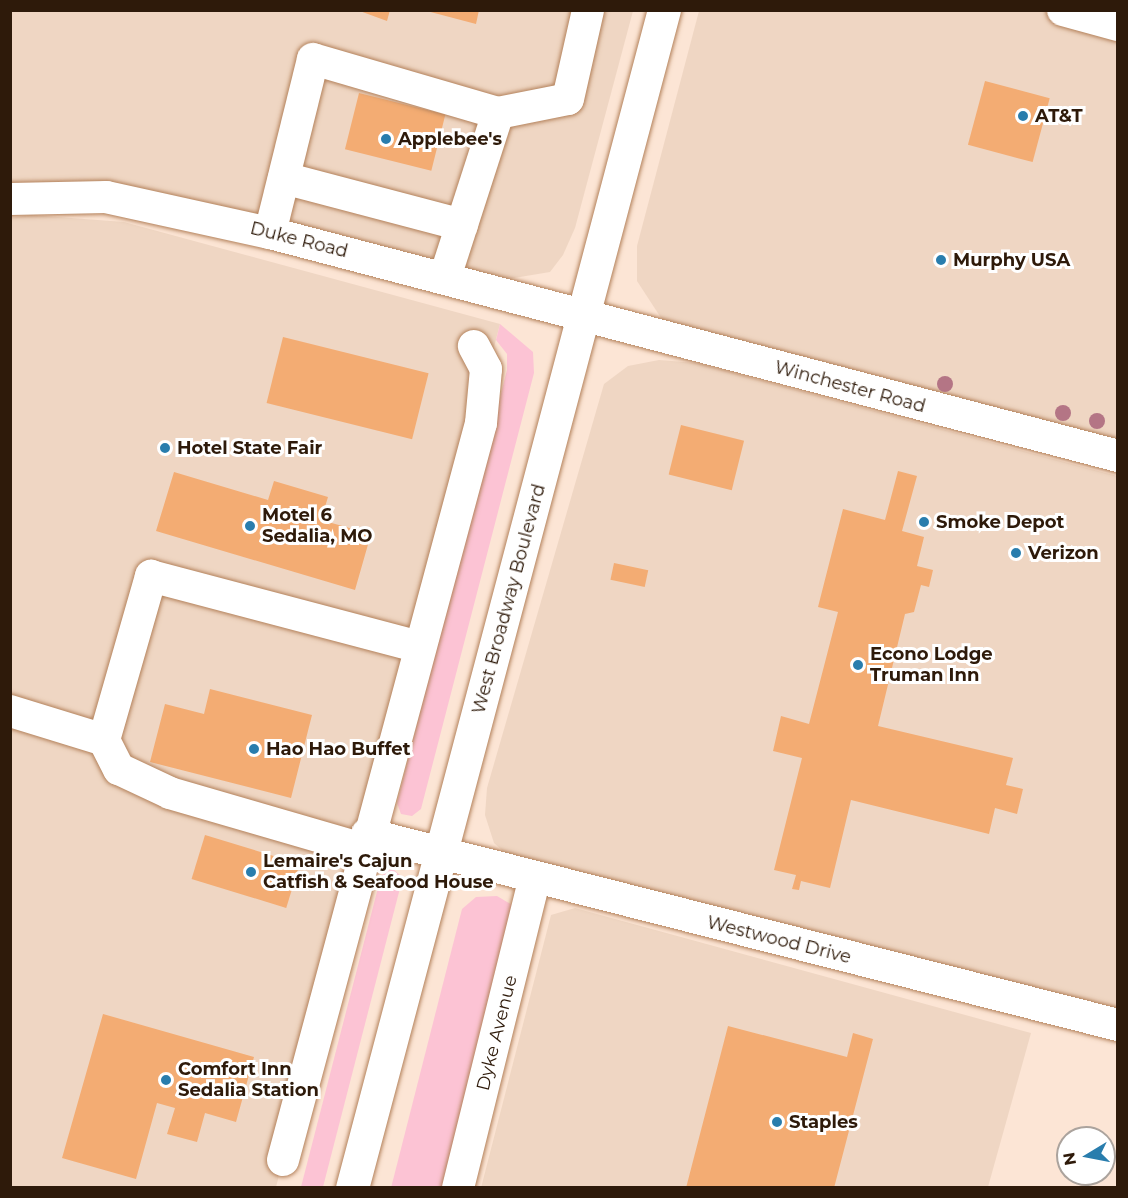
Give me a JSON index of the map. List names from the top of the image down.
{
  "streets": {
    "highway": ["West Broadway Boulevard"],
    "street": [
      "Duke Road",
      "Winchester Road",
      "Westwood Drive",
      "Dyke Avenue"
    ]
  },
  "crossings": [
    ["Duke Road", "Winchester Road"],
    ["Duke Road", "West Broadway Boulevard"],
    ["Winchester Road", "West Broadway Boulevard"],
    ["West Broadway Boulevard", "Westwood Drive"],
    ["Westwood Drive", "Dyke Avenue"]
  ],
  "places": [
    "AT&T",
    "Applebee's",
    "Murphy USA",
    "Hotel State Fair",
    "Smoke Depot",
    "Motel 6 Sedalia, MO",
    "Verizon",
    "Econo Lodge Truman Inn",
    "Hao Hao Buffet",
    "Lemaire's Cajun Catfish & Seafood House",
    "Comfort Inn Sedalia Station",
    "Staples"
  ],
  "north": "left"
}
